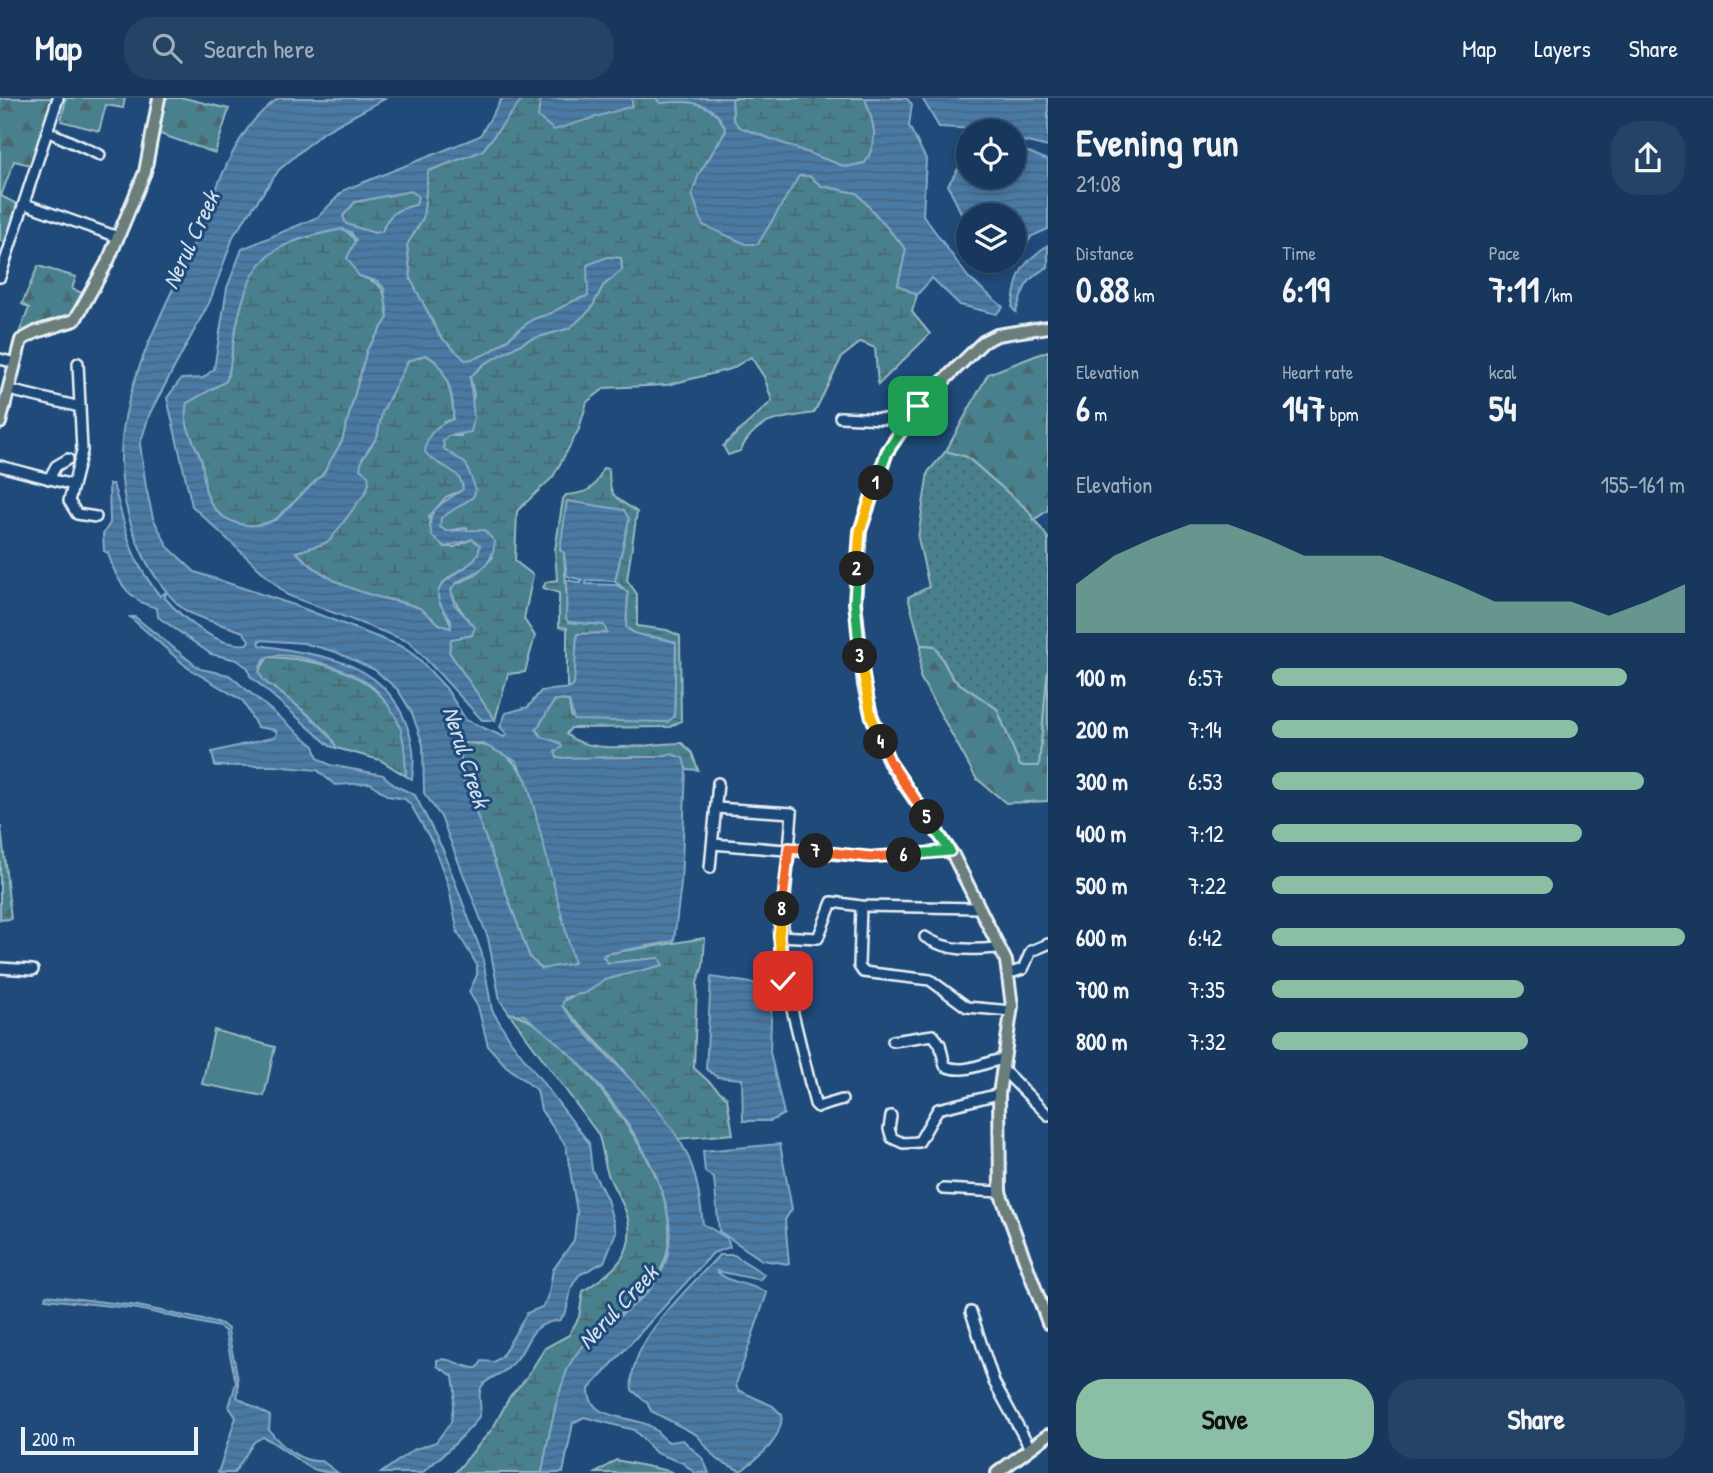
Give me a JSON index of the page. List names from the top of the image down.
{
  "water": ["Nerul Creek"],
  "scale_bar": "200 m",
  "page": {
    "header": "Map",
    "search": "Search here",
    "nav": ["Map", "Layers", "Share"],
    "heading": ["Evening run", "21:08"],
    "stats": [
      ["Distance", "0.88 km"],
      ["Time", "6:19"],
      ["Pace", "7:11 /km"],
      ["Elevation", "6 m"],
      ["Heart rate", "147 bpm"],
      ["kcal", "54"]
    ],
    "chart": ["Elevation", "155–161 m"],
    "pins": [
      "1",
      "2",
      "3",
      "4",
      "5",
      "7",
      "6",
      "8"
    ],
    "list": [
      {
        "name": "100 m",
        "note": "6:57"
      },
      {
        "name": "200 m",
        "note": "7:14"
      },
      {
        "name": "300 m",
        "note": "6:53"
      },
      {
        "name": "400 m",
        "note": "7:12"
      },
      {
        "name": "500 m",
        "note": "7:22"
      },
      {
        "name": "600 m",
        "note": "6:42"
      },
      {
        "name": "700 m",
        "note": "7:35"
      },
      {
        "name": "800 m",
        "note": "7:32"
      }
    ],
    "buttons": ["Save", "Share"],
    "scale": "200 m"
  }
}
